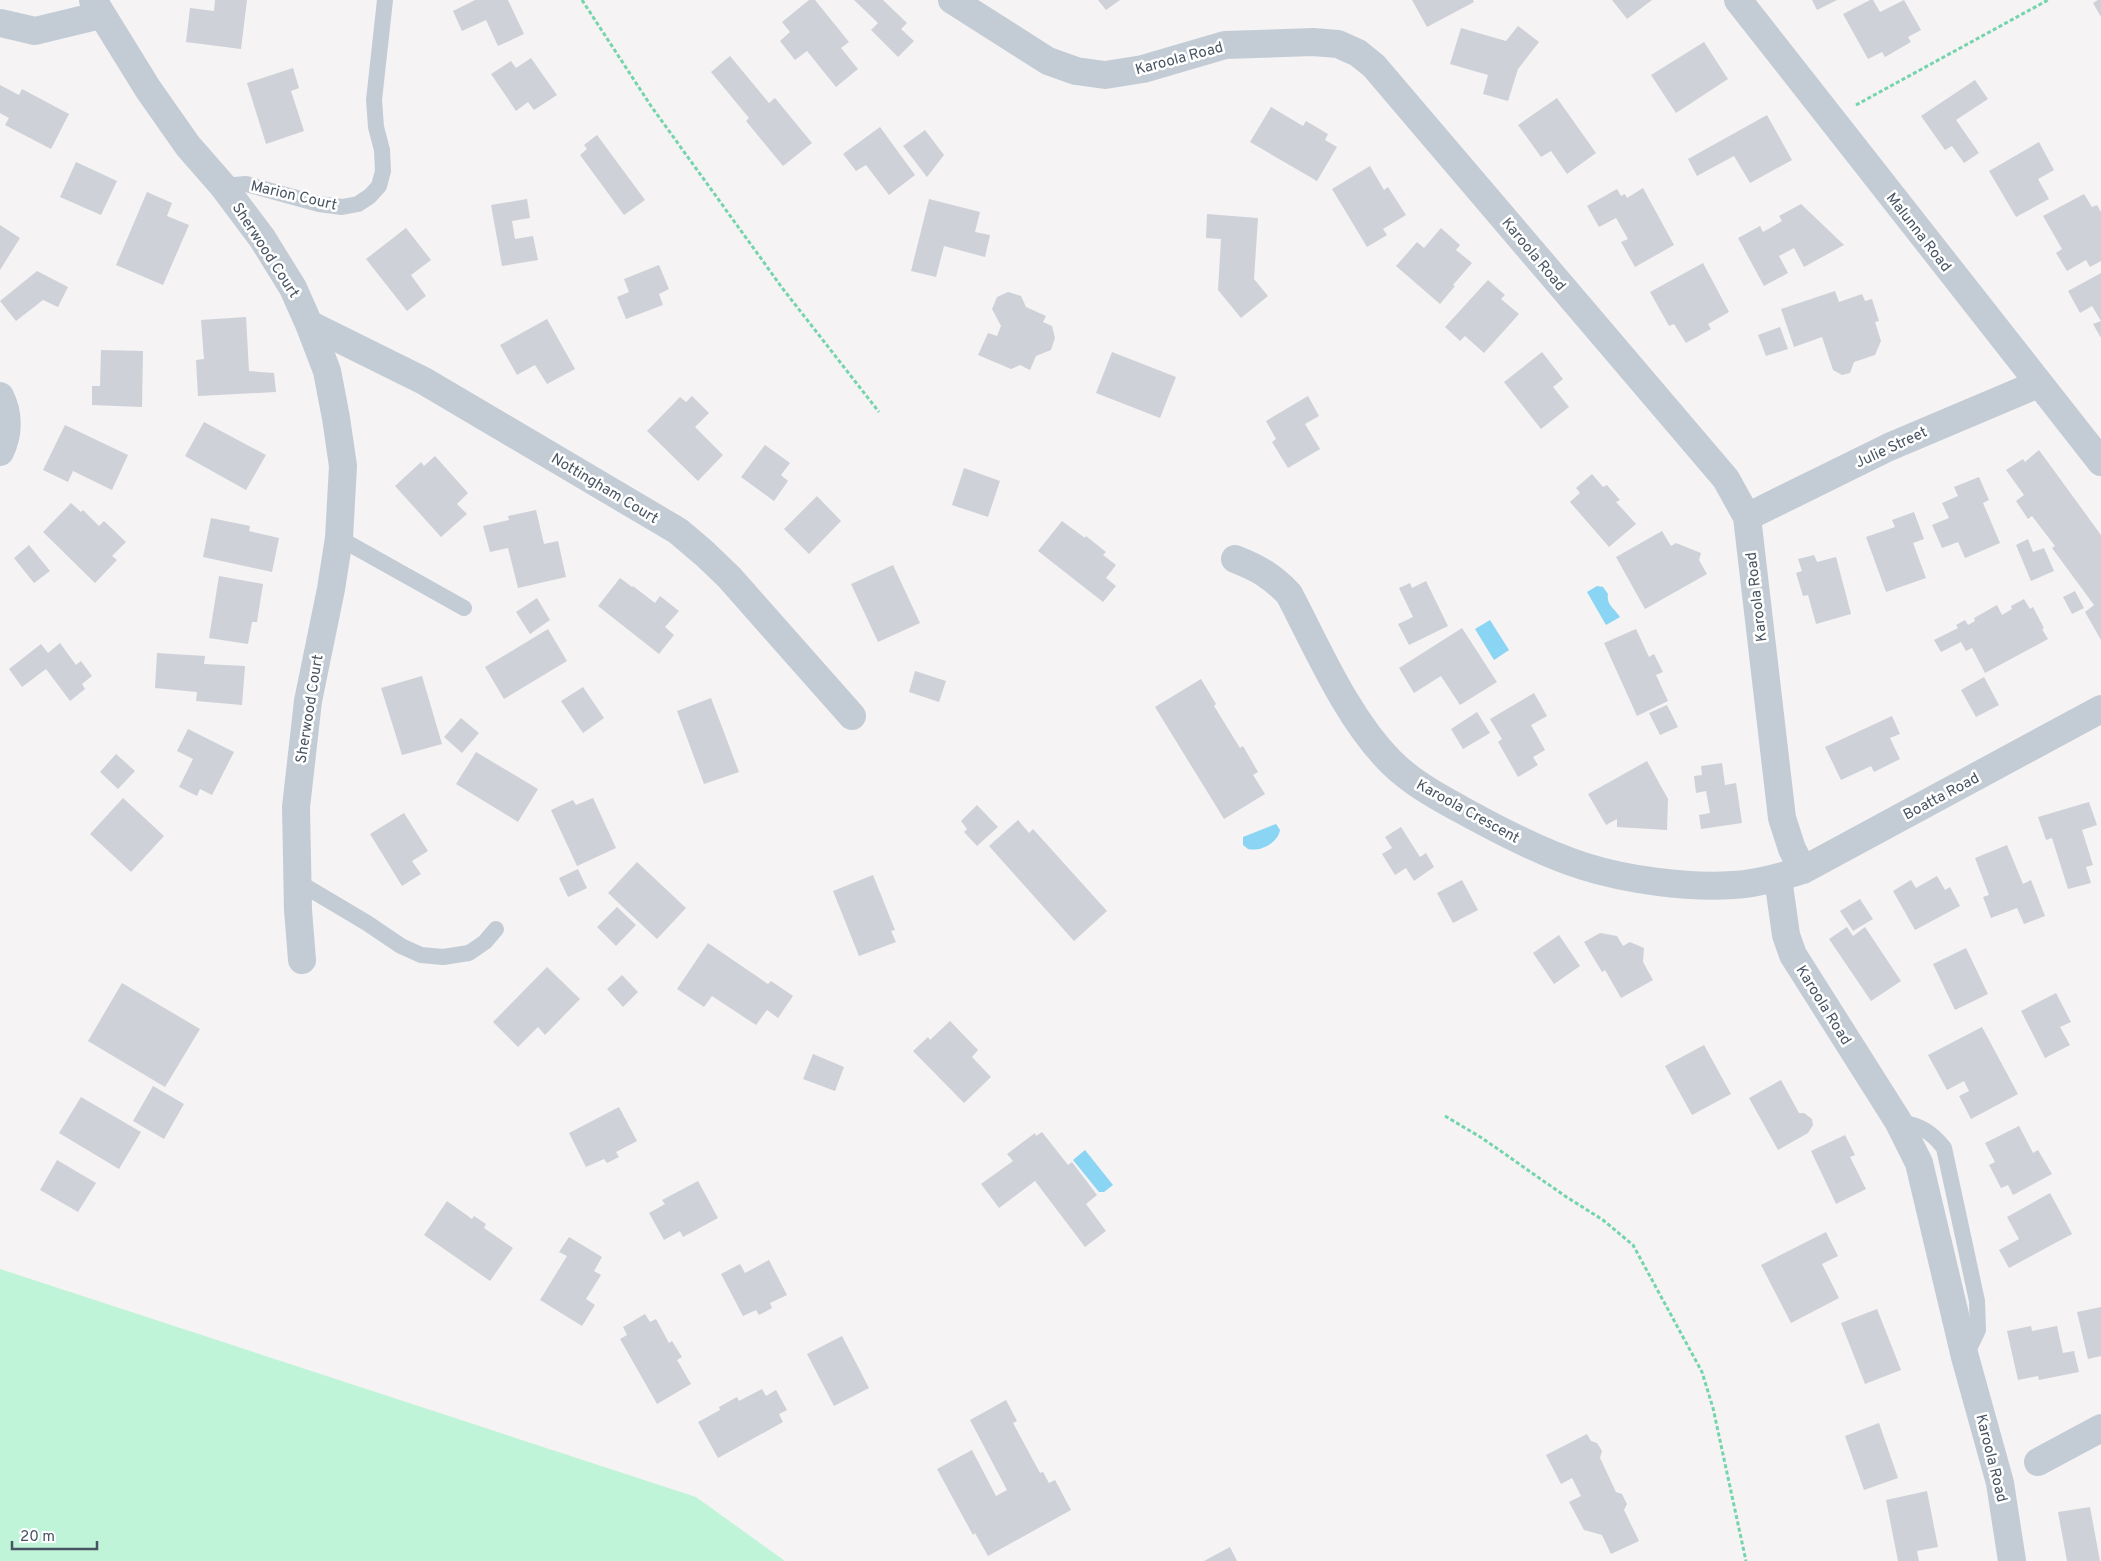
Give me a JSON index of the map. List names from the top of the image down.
{
  "streets": {
    "street": [
      "Karoola Road",
      "Malunna Road",
      "Sherwood Court",
      "Julie Street",
      "Nottingham Court",
      "Boatta Road",
      "Karoola Crescent"
    ],
    "lane": ["Marion Court"]
  },
  "crossings": [
    ["Karoola Road", "Julie Street"],
    ["Karoola Road", "Boatta Road"],
    ["Karoola Road", "Karoola Crescent"],
    ["Marion Court", "Sherwood Court"],
    ["Malunna Road", "Julie Street"],
    ["Sherwood Court", "Nottingham Court"],
    ["Boatta Road", "Karoola Crescent"]
  ],
  "scale_bar": "20 m"
}
